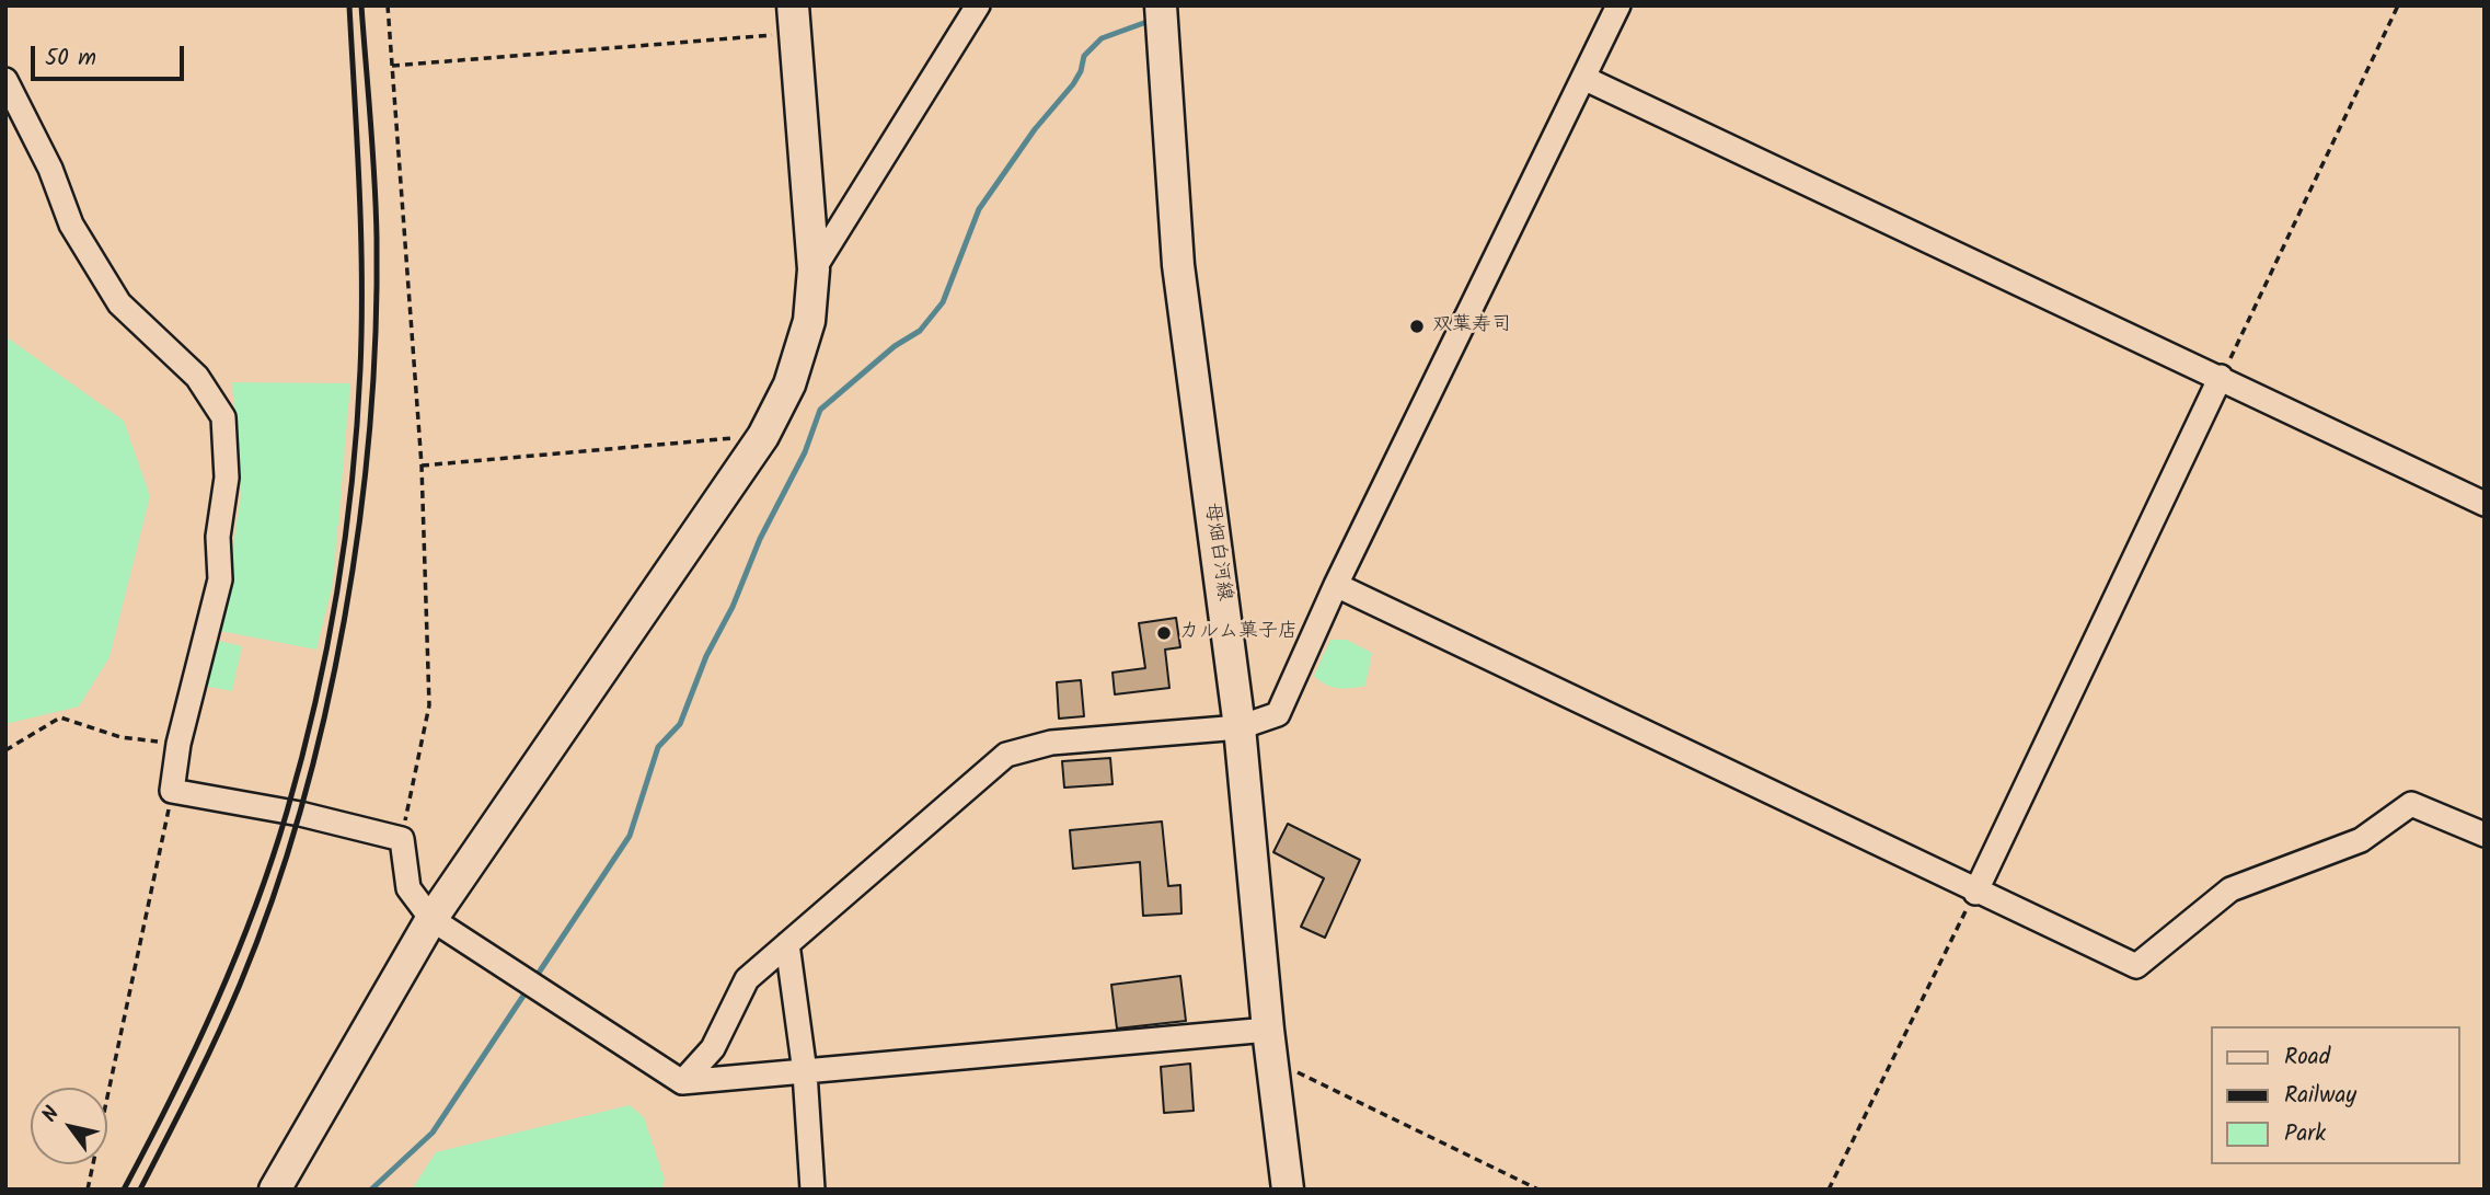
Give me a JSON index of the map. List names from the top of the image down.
{
  "streets": {
    "street": ["母畑白河線"]
  },
  "places": ["双葉寿司", "カルム菓子店"],
  "legend": ["Road", "Railway", "Park"],
  "scale_bar": "50 m",
  "north": "top left"
}
